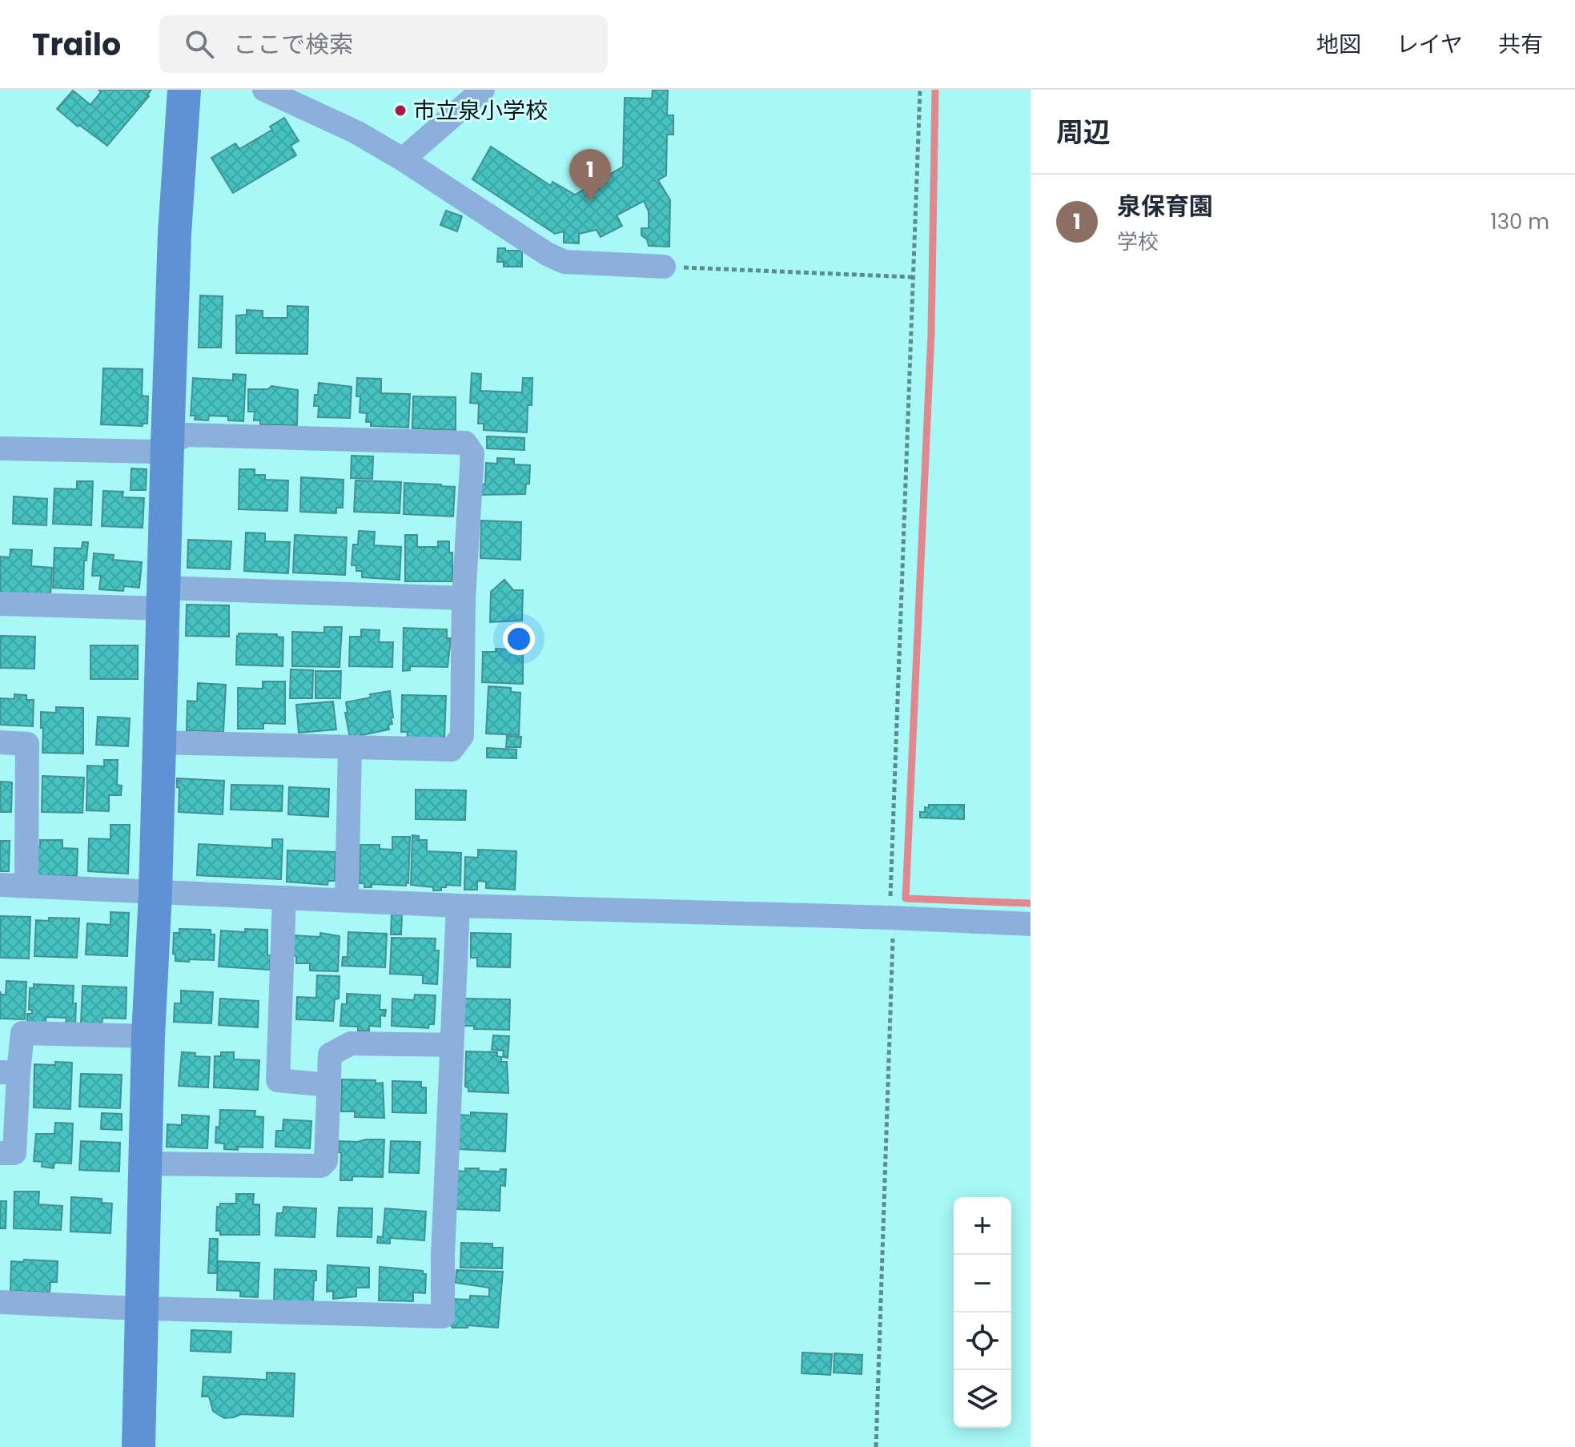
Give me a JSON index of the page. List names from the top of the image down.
{
  "places": ["市立泉小学校"],
  "page": {
    "header": "Trailo",
    "search": "ここで検索",
    "nav": ["地図", "レイヤ", "共有"],
    "heading": "周辺",
    "pins": "1",
    "list": [
      {
        "mark": "1",
        "name": "泉保育園",
        "note": "学校",
        "value": "130 m"
      }
    ],
    "map_buttons": ["+", "−"]
  }
}
